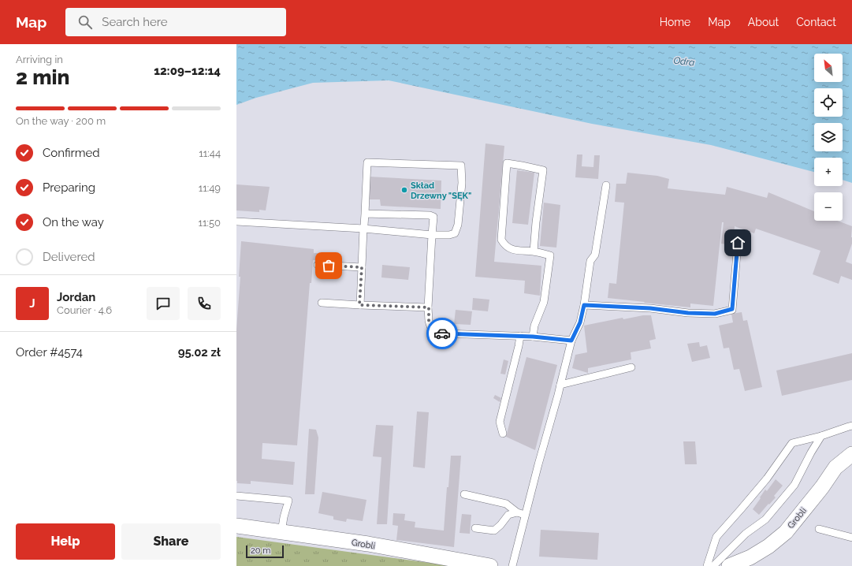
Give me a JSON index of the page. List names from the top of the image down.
{
  "streets": {
    "street": ["Grobli"]
  },
  "water": ["Odra"],
  "places": ["Skład Drzewny \"SĘK\""],
  "scale_bar": "20 m",
  "north": "top left",
  "page": {
    "header": "Map",
    "search": "Search here",
    "nav": [
      "Home",
      "Map",
      "About",
      "Contact"
    ],
    "heading": ["2 min", "Arriving in", "12:09–12:14"],
    "panel": [
      "Jordan",
      "Courier · 4.6",
      "Order #4574",
      "95.02 zł"
    ],
    "map_buttons": ["+", "−"],
    "bar": "On the way · 200 m",
    "list": [
      ["Confirmed", "11:44"],
      ["Preparing", "11:49"],
      ["On the way", "11:50"],
      "Delivered"
    ],
    "round": "J",
    "buttons": ["Help", "Share"],
    "scale": "20 m"
  }
}
